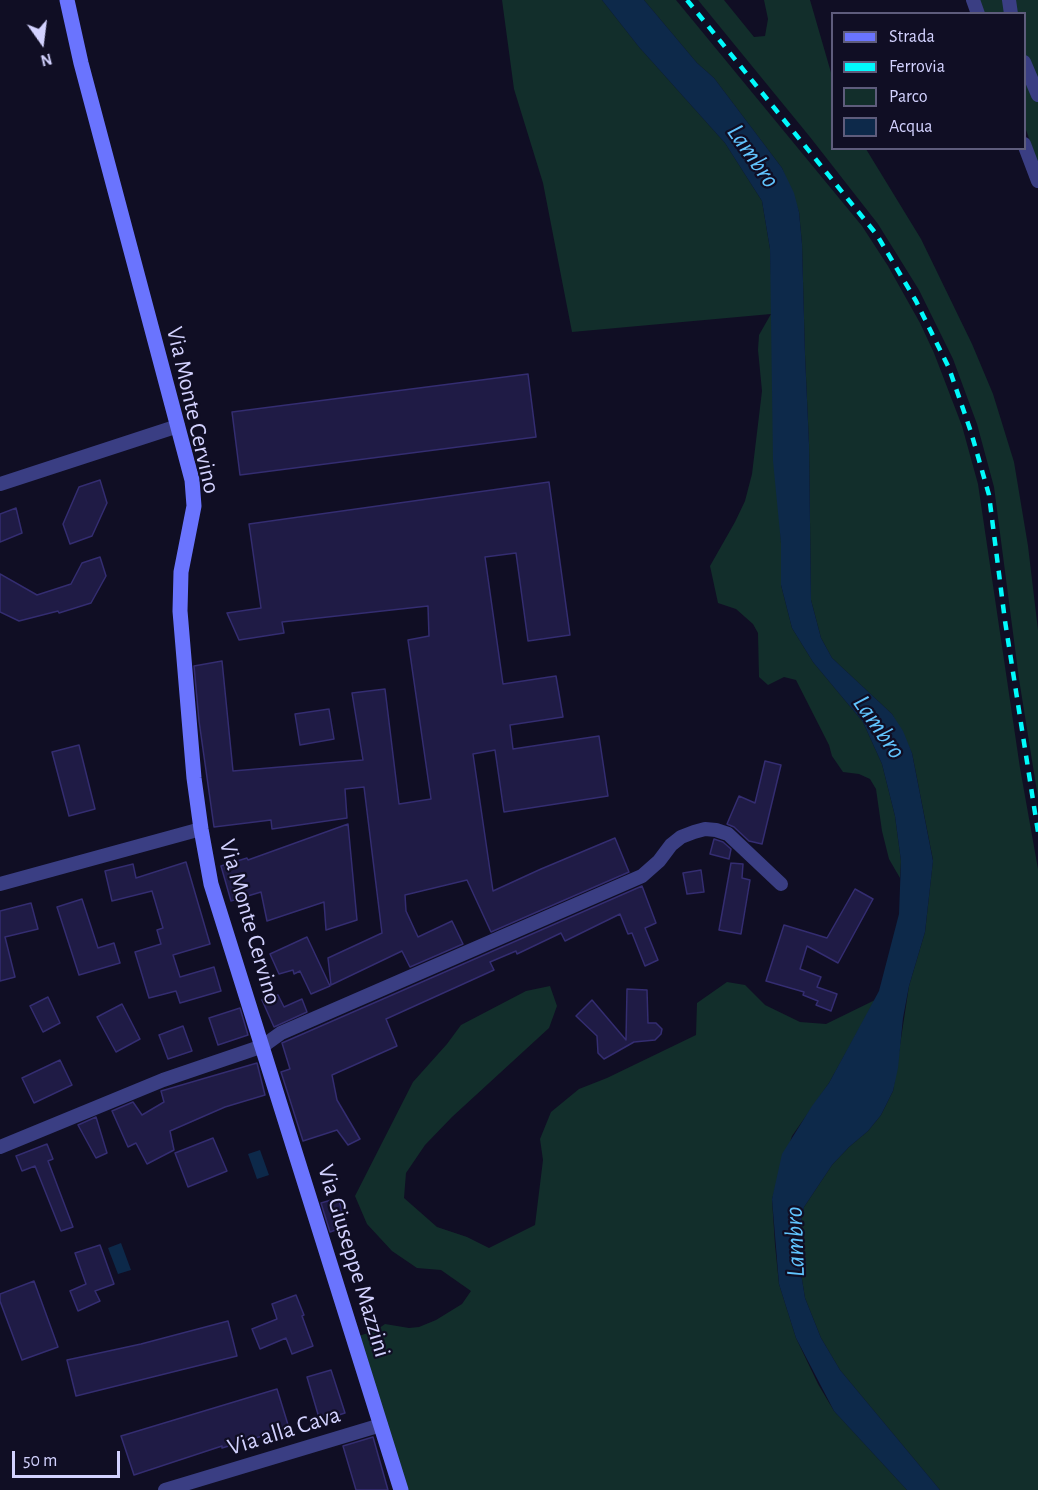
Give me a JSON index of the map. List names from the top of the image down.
{
  "streets": {
    "street": ["Via Monte Cervino", "Via Giuseppe Mazzini", "Via alla Cava"]
  },
  "crossings": [
    ["Via Monte Cervino", "Via Giuseppe Mazzini"],
    ["Via Giuseppe Mazzini", "Via alla Cava"]
  ],
  "water": ["Lambro"],
  "legend": [
    "Strada",
    "Ferrovia",
    "Parco",
    "Acqua"
  ],
  "scale_bar": "50 m",
  "north": "bottom"
}
